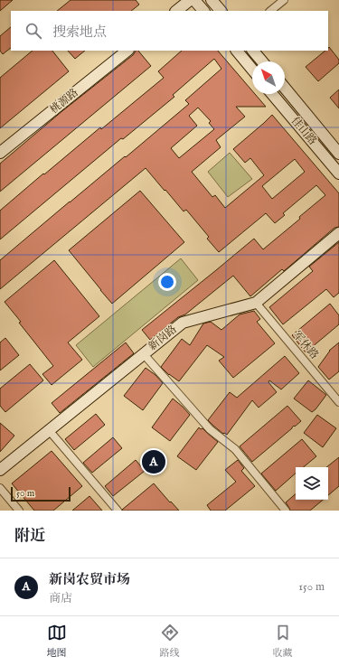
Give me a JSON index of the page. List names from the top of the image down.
{
  "streets": {
    "street": [
      "桃源路",
      "佳山路",
      "新岗路",
      "军休路"
    ]
  },
  "crossings": [
    ["新岗路", "军休路"]
  ],
  "scale_bar": "50 m",
  "north": "top left",
  "page": {
    "search": "搜索地点",
    "pins": "A",
    "scale": "50 m",
    "heading": "附近",
    "list": [
      {
        "mark": "A",
        "name": "新岗农贸市场",
        "note": "商店",
        "value": "150 m"
      }
    ],
    "nav": ["地图", "路线", "收藏"]
  }
}
